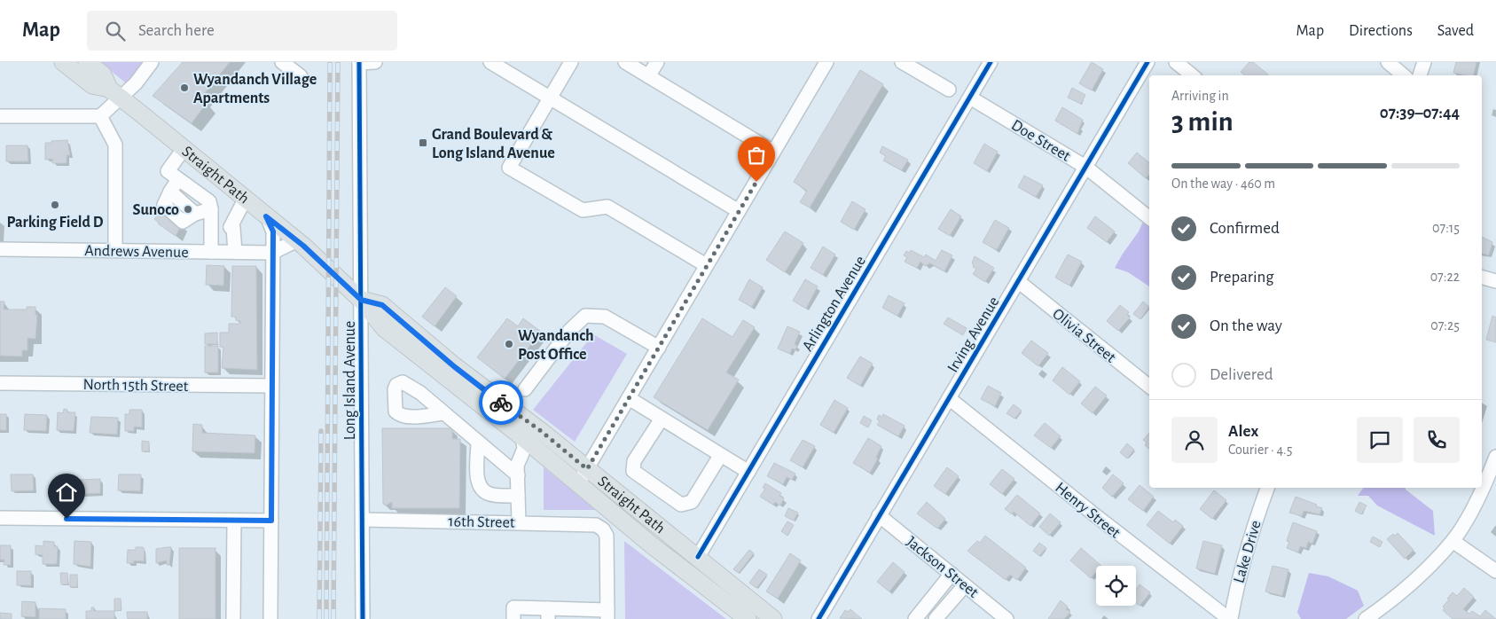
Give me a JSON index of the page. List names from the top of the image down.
{
  "streets": {
    "main road": ["Straight Path"],
    "street": [
      "Doe Street",
      "Andrews Avenue",
      "Arlington Avenue",
      "Irving Avenue",
      "Olivia Street",
      "Long Island Avenue",
      "North 15th Street",
      "Henry Street",
      "16th Street",
      "Lake Drive",
      "Jackson Street"
    ]
  },
  "crossings": [
    ["Doe Street", "Arlington Avenue"],
    ["Doe Street", "Irving Avenue"],
    ["Straight Path", "Arlington Avenue"],
    ["Straight Path", "Long Island Avenue"],
    ["Irving Avenue", "Olivia Street"],
    ["Irving Avenue", "Henry Street"],
    ["Irving Avenue", "Jackson Street"],
    ["Long Island Avenue", "16th Street"],
    ["Henry Street", "Lake Drive"]
  ],
  "places": {
    "other": [
      "Wyandanch Village Apartments",
      "Parking Field D",
      "Sunoco",
      "Wyandanch Post Office"
    ],
    "transit": ["Grand Boulevard & Long Island Avenue"]
  },
  "page": {
    "header": "Map",
    "search": "Search here",
    "nav": ["Map", "Directions", "Saved"],
    "heading": ["3 min", "Arriving in", "07:39–07:44"],
    "panel": ["Alex", "Courier · 4.5"],
    "bar": "On the way · 460 m",
    "list": [
      ["Confirmed", "07:15"],
      ["Preparing", "07:22"],
      ["On the way", "07:25"],
      "Delivered"
    ]
  }
}
